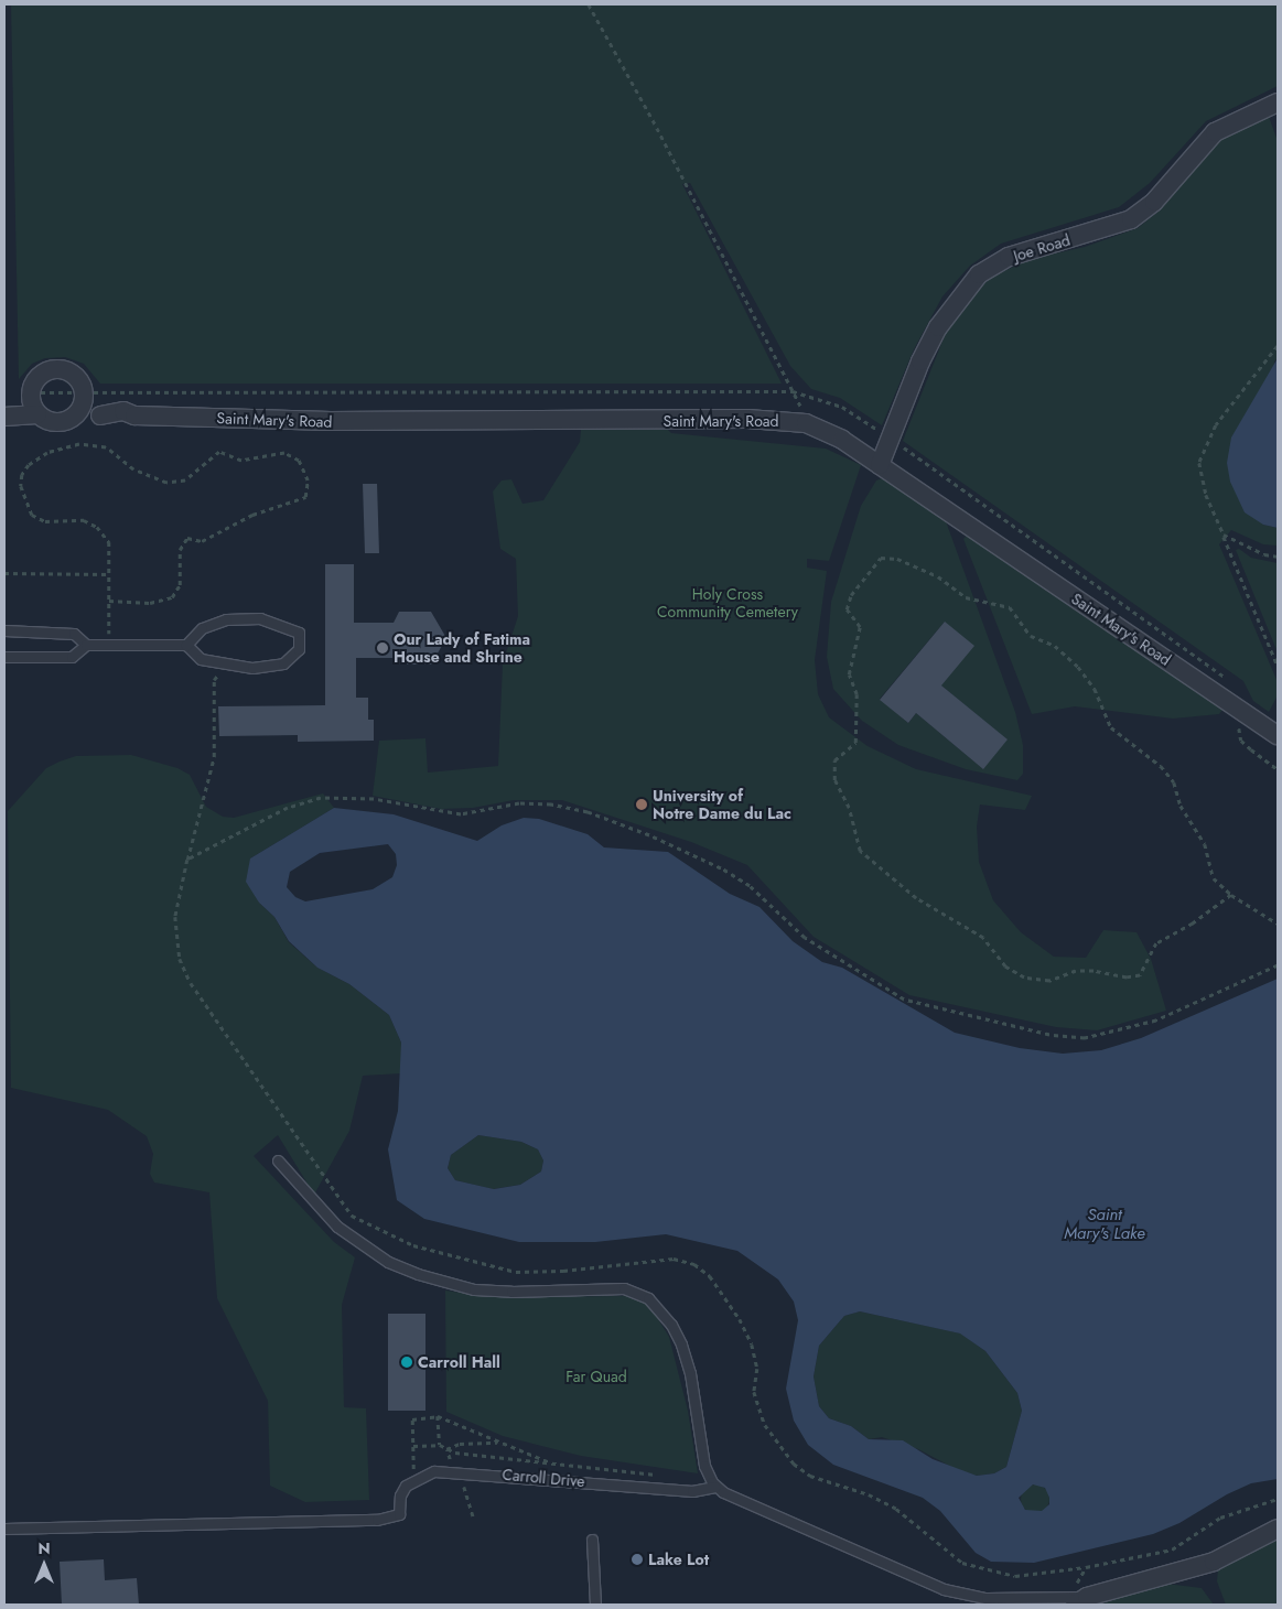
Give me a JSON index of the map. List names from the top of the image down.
{
  "streets": {
    "street": ["Joe Road", "Saint Mary's Road"],
    "lane": ["Carroll Drive"]
  },
  "crossings": [
    ["Joe Road", "Saint Mary's Road"]
  ],
  "water": ["Saint Mary's Lake"],
  "parks": ["Holy Cross Community Cemetery", "Far Quad"],
  "places": [
    "Our Lady of Fatima House and Shrine",
    "University of Notre Dame du Lac",
    "Carroll Hall",
    "Lake Lot"
  ],
  "north": "top"
}
